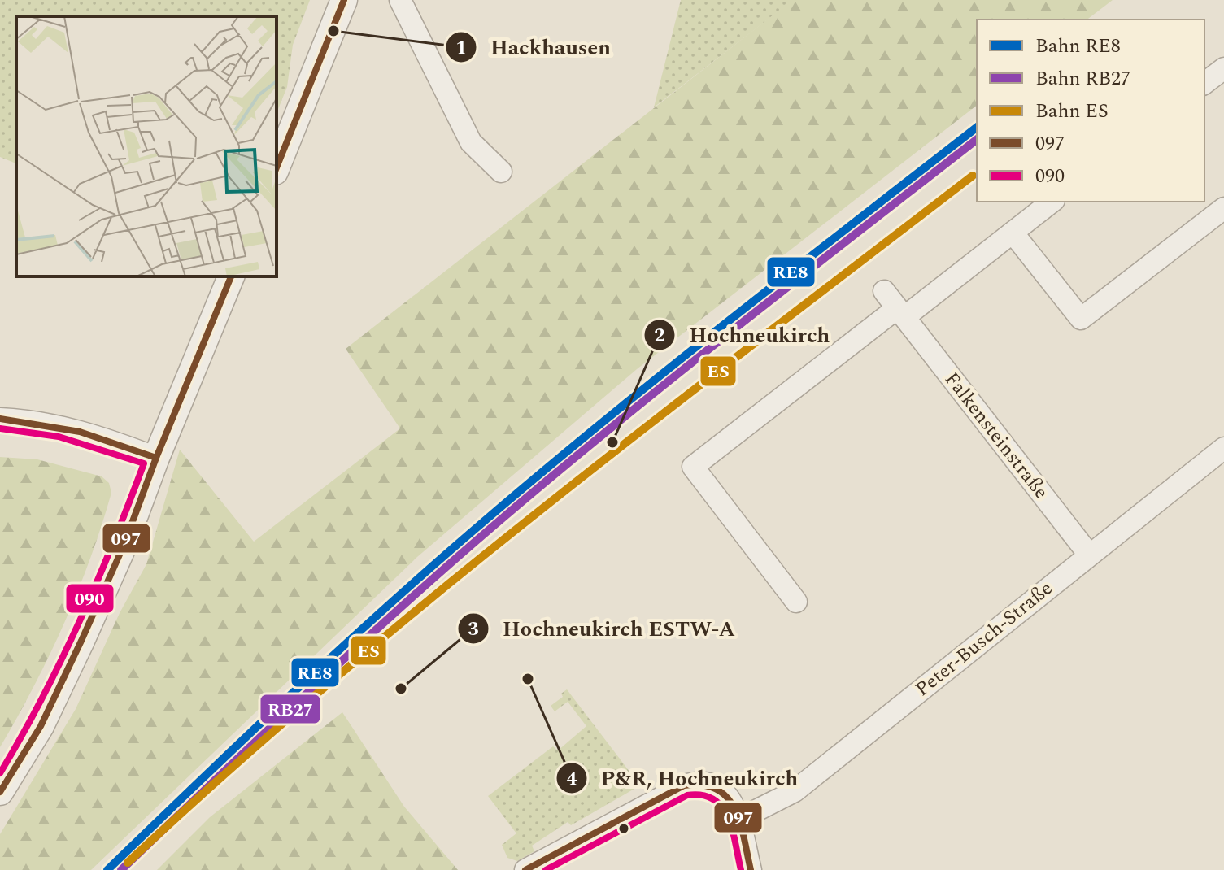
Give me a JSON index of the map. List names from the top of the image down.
{
  "streets": {
    "street": ["Falkensteinstraße", "Peter-Busch-Straße"]
  },
  "crossings": [
    ["Falkensteinstraße", "Peter-Busch-Straße"]
  ],
  "places": [
    "Hackhausen",
    "Hochneukirch",
    "P&R, Hochneukirch",
    "Hochneukirch ESTW-A"
  ],
  "lines": [
    "transit line 097",
    "rail line RE8",
    "rail line RB27",
    "rail line ES",
    "transit line 090"
  ],
  "legend": [
    "Bahn RE8",
    "Bahn RB27",
    "Bahn ES",
    "097",
    "090"
  ]
}
